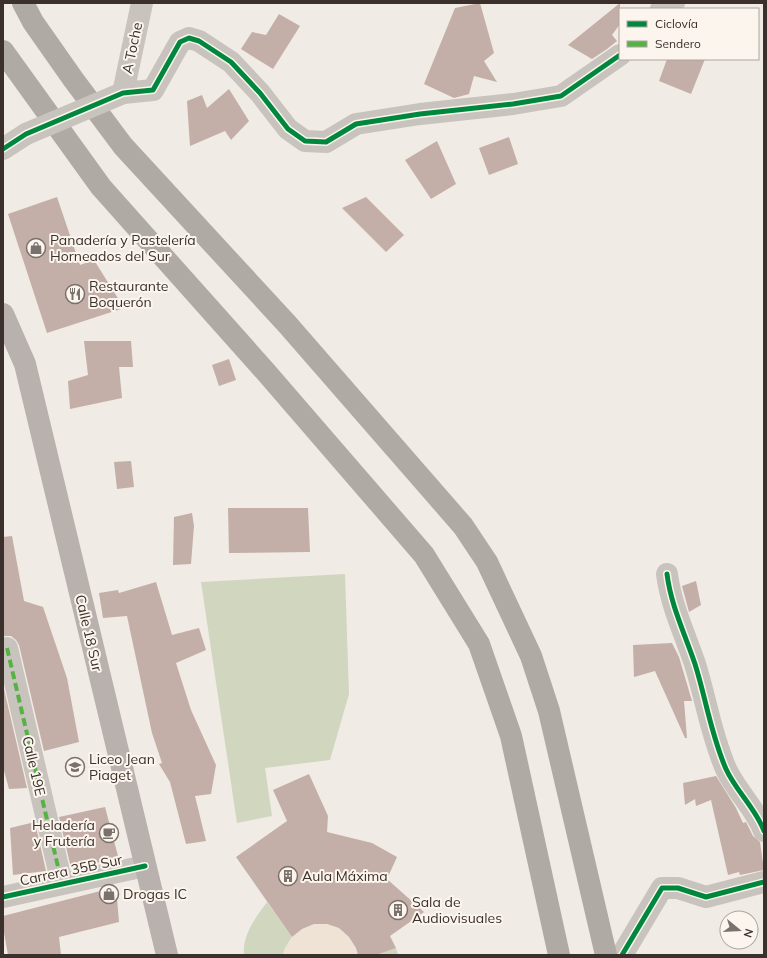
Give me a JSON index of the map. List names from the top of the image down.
{
  "streets": {
    "main road": ["Calle 18 Sur"],
    "street": ["A Toche", "Calle 19E", "Carrera 35B Sur"]
  },
  "crossings": [
    ["Calle 18 Sur", "Carrera 35B Sur"],
    ["Calle 19E", "Carrera 35B Sur"]
  ],
  "places": {
    "shop": ["Panadería y Pastelería Horneados del Sur", "Drogas IC"],
    "restaurant": ["Restaurante Boquerón"],
    "school or university": ["Liceo Jean Piaget"],
    "cafe": ["Heladería y Frutería"],
    "building": ["Aula Máxima", "Sala de Audiovisuales"]
  },
  "legend": ["Ciclovía", "Sendero"],
  "north": "right"
}
